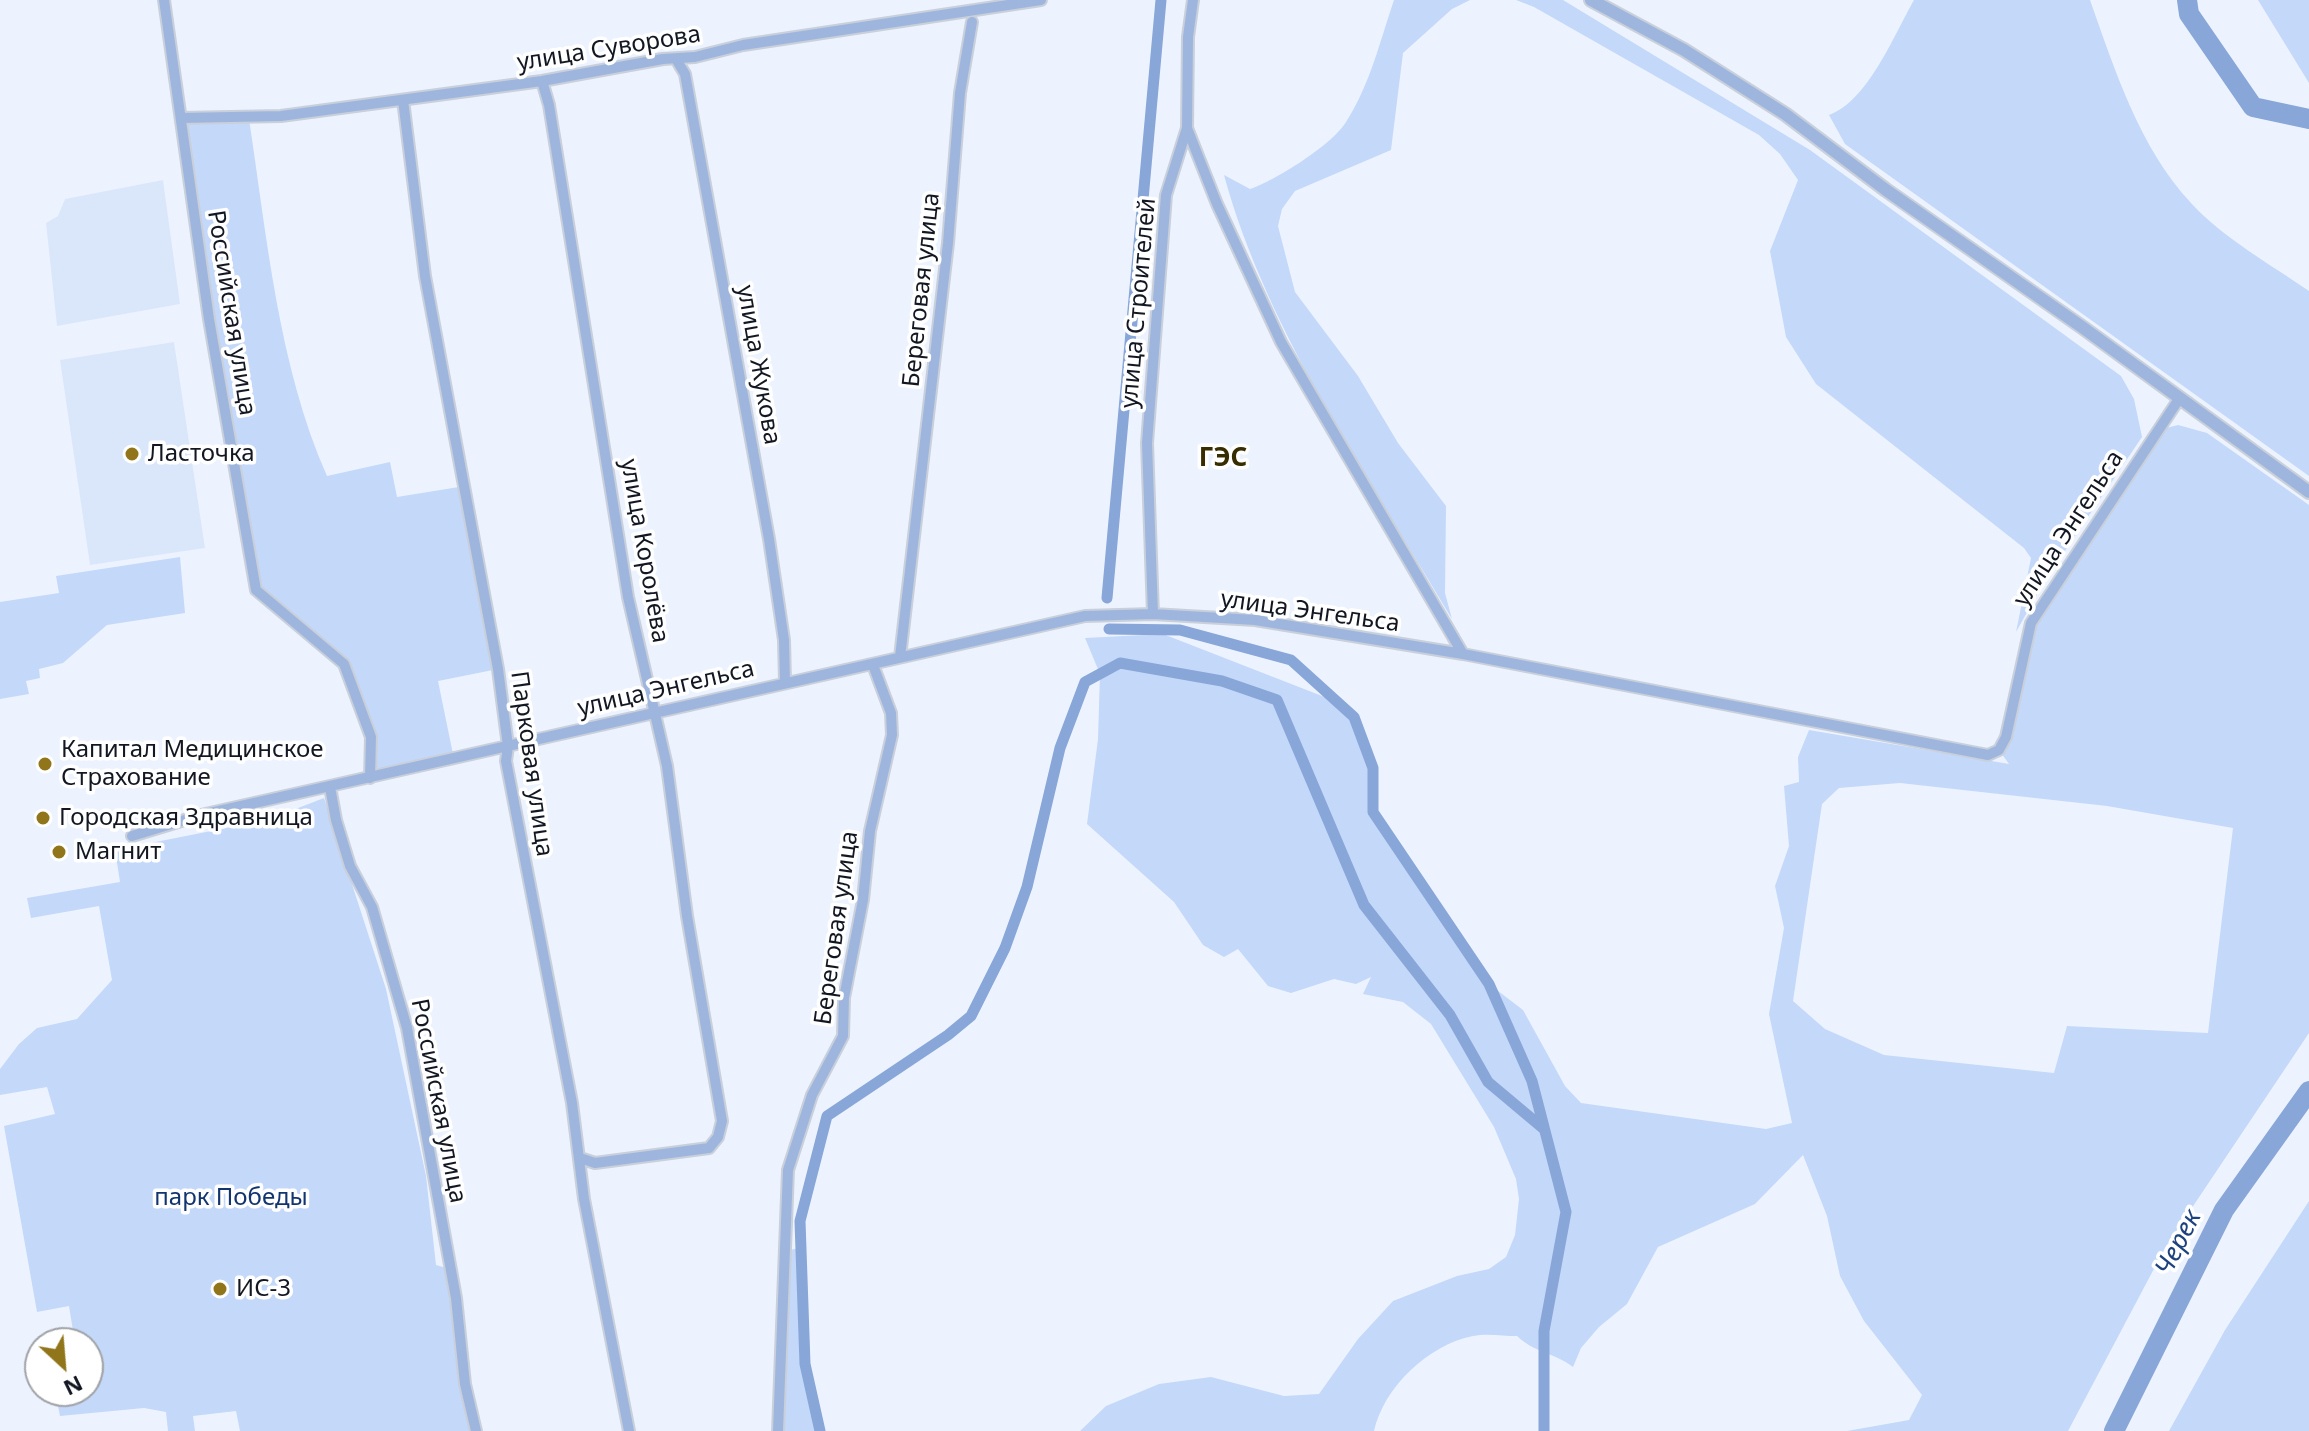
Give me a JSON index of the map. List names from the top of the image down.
{
  "streets": {
    "street": [
      "улица Суворова",
      "Береговая улица",
      "улица Строителей",
      "Российская улица",
      "улица Жукова",
      "улица Энгельса",
      "улица Королёва",
      "Парковая улица"
    ]
  },
  "crossings": [
    ["улица Суворова", "Российская улица"],
    ["улица Суворова", "улица Жукова"],
    ["улица Суворова", "улица Королёва"],
    ["улица Суворова", "Парковая улица"],
    ["Береговая улица", "улица Энгельса"],
    ["улица Строителей", "улица Энгельса"],
    ["Российская улица", "улица Энгельса"],
    ["улица Жукова", "улица Энгельса"],
    ["улица Энгельса", "улица Королёва"],
    ["улица Энгельса", "Парковая улица"]
  ],
  "districts": ["ГЭС"],
  "water": ["Черек"],
  "parks": ["парк Победы"],
  "places": [
    "Ласточка",
    "Капитал Медицинское Страхование",
    "Городская Здравница",
    "Магнит",
    "ИС-3"
  ],
  "north": "bottom right"
}
